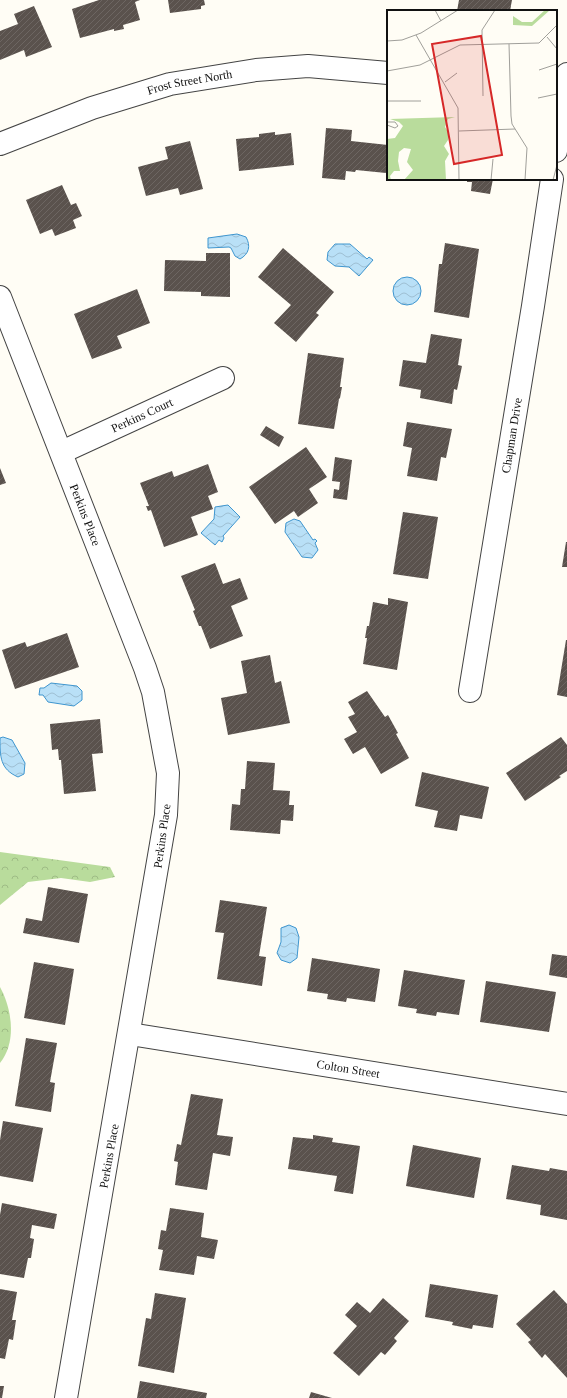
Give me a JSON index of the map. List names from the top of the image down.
{
  "streets": {
    "street": [
      "Frost Street North",
      "Perkins Court",
      "Chapman Drive",
      "Perkins Place",
      "Colton Street"
    ]
  },
  "crossings": [
    ["Perkins Court", "Perkins Place"],
    ["Perkins Place", "Colton Street"]
  ]
}
